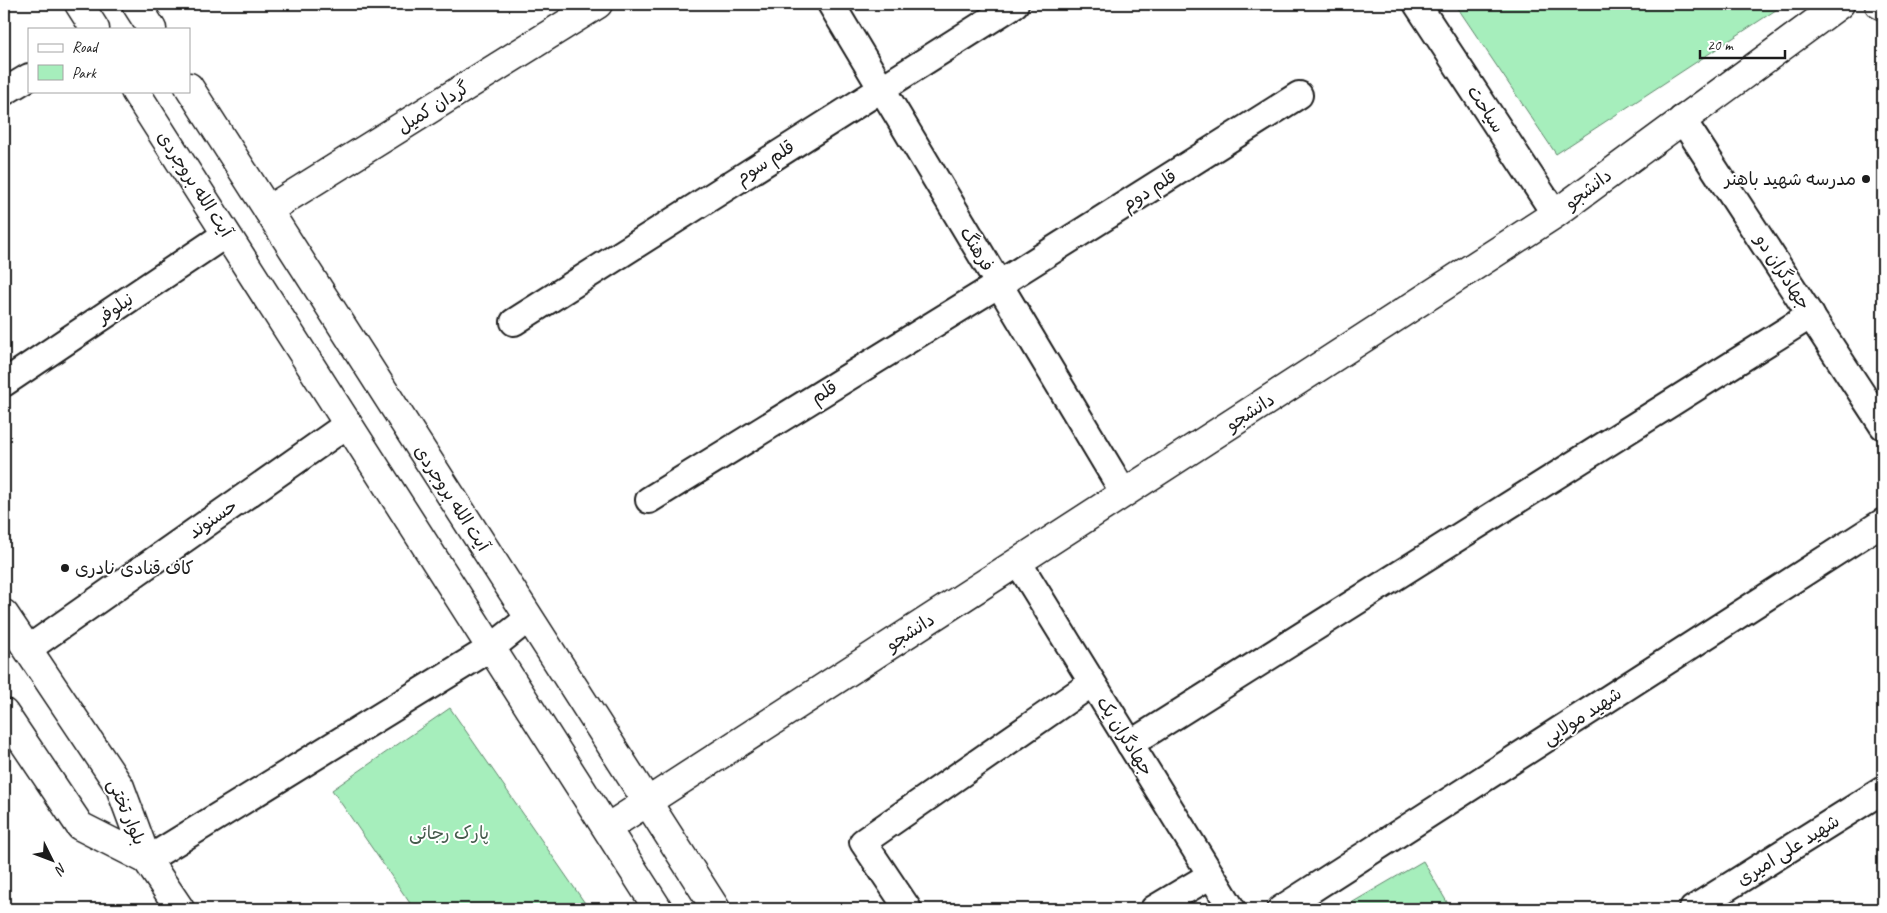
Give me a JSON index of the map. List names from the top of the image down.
{
  "streets": {
    "street": [
      "گردان کمیل",
      "سیاحت",
      "قلم سوم",
      "آیت الله بروجردی",
      "دانشجو",
      "قلم دوم",
      "فرهنگ",
      "جهادگران دو",
      "نیلوفر",
      "قلم",
      "حسنوند",
      "شهید مولایی",
      "جهادگران یک",
      "بلوار تختی",
      "شهید علی امیری"
    ]
  },
  "crossings": [
    ["گردان کمیل", "آیت الله بروجردی"],
    ["سیاحت", "دانشجو"],
    ["قلم سوم", "فرهنگ"],
    ["آیت الله بروجردی", "دانشجو"],
    ["آیت الله بروجردی", "نیلوفر"],
    ["آیت الله بروجردی", "حسنوند"],
    ["دانشجو", "فرهنگ"],
    ["دانشجو", "جهادگران دو"],
    ["دانشجو", "جهادگران یک"],
    ["قلم دوم", "فرهنگ"],
    ["قلم دوم", "قلم"],
    ["فرهنگ", "قلم"],
    ["حسنوند", "بلوار تختی"]
  ],
  "parks": ["پارک رجائی"],
  "places": ["مدرسه شهید باهنر", "کاف قنادی نادری"],
  "legend": ["Road", "Park"],
  "scale_bar": "20 m",
  "north": "bottom right"
}
